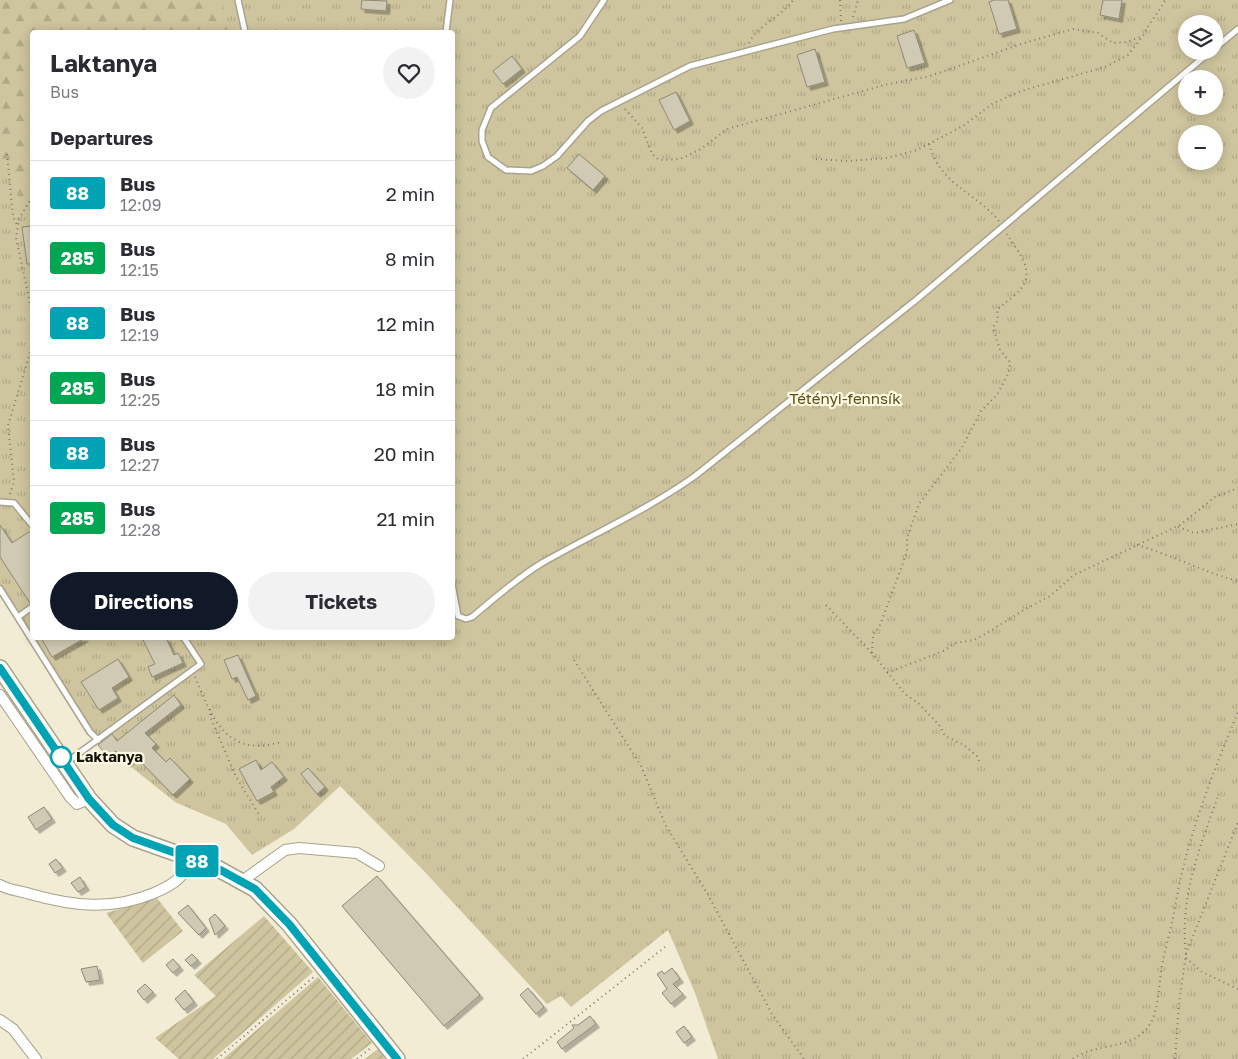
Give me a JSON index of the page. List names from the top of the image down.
{
  "parks": ["Tétényi-fennsík"],
  "places": ["Laktanya"],
  "lines": ["bus line 88"],
  "page": {
    "on_map": "88",
    "map_buttons": ["+", "−"],
    "heading": [
      ["Laktanya", "Bus"],
      "Departures"
    ],
    "list": [
      {
        "mark": "88",
        "name": "Bus",
        "note": "12:09",
        "value": "2 min"
      },
      {
        "mark": "285",
        "name": "Bus",
        "note": "12:15",
        "value": "8 min"
      },
      {
        "mark": "88",
        "name": "Bus",
        "note": "12:19",
        "value": "12 min"
      },
      {
        "mark": "285",
        "name": "Bus",
        "note": "12:25",
        "value": "18 min"
      },
      {
        "mark": "88",
        "name": "Bus",
        "note": "12:27",
        "value": "20 min"
      },
      {
        "mark": "285",
        "name": "Bus",
        "note": "12:28",
        "value": "21 min"
      }
    ],
    "buttons": ["Directions", "Tickets"]
  }
}
